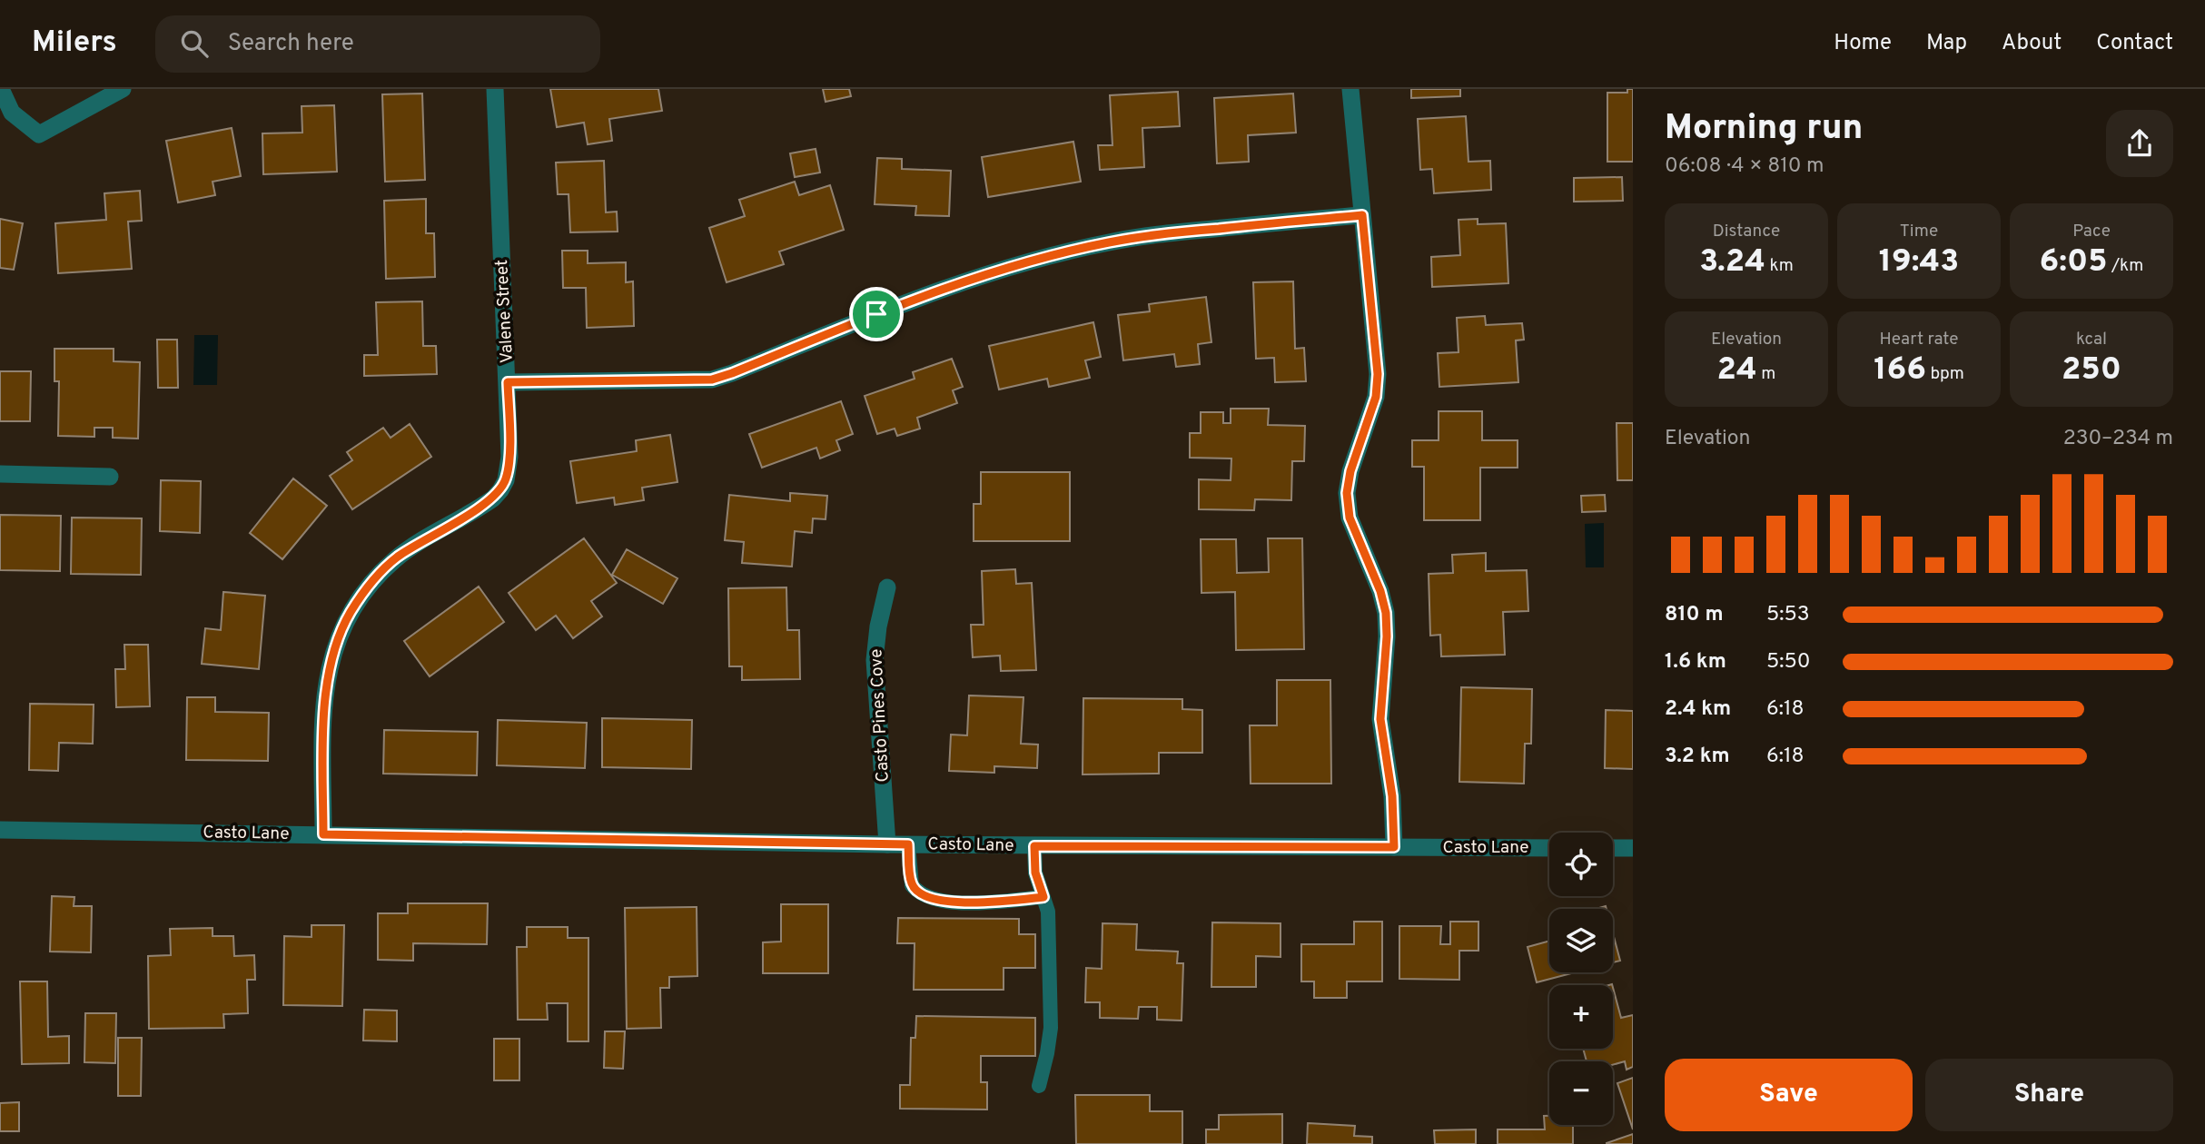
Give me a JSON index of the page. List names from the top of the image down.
{
  "streets": {
    "street": ["Valene Street", "Casto Pines Cove", "Casto Lane"]
  },
  "crossings": [
    ["Valene Street", "Casto Lane"],
    ["Casto Pines Cove", "Casto Lane"]
  ],
  "page": {
    "header": "Milers",
    "search": "Search here",
    "nav": [
      "Home",
      "Map",
      "About",
      "Contact"
    ],
    "heading": ["Morning run", "06:08 · 4 × 810 m"],
    "stats": [
      ["Distance", "3.24 km"],
      ["Time", "19:43"],
      ["Pace", "6:05 /km"],
      ["Elevation", "24 m"],
      ["Heart rate", "166 bpm"],
      ["kcal", "250"]
    ],
    "chart": ["Elevation", "230–234 m"],
    "list": [
      {
        "name": "810 m",
        "note": "5:53"
      },
      {
        "name": "1.6 km",
        "note": "5:50"
      },
      {
        "name": "2.4 km",
        "note": "6:18"
      },
      {
        "name": "3.2 km",
        "note": "6:18"
      }
    ],
    "map_buttons": ["+", "−"],
    "buttons": ["Save", "Share"]
  }
}
